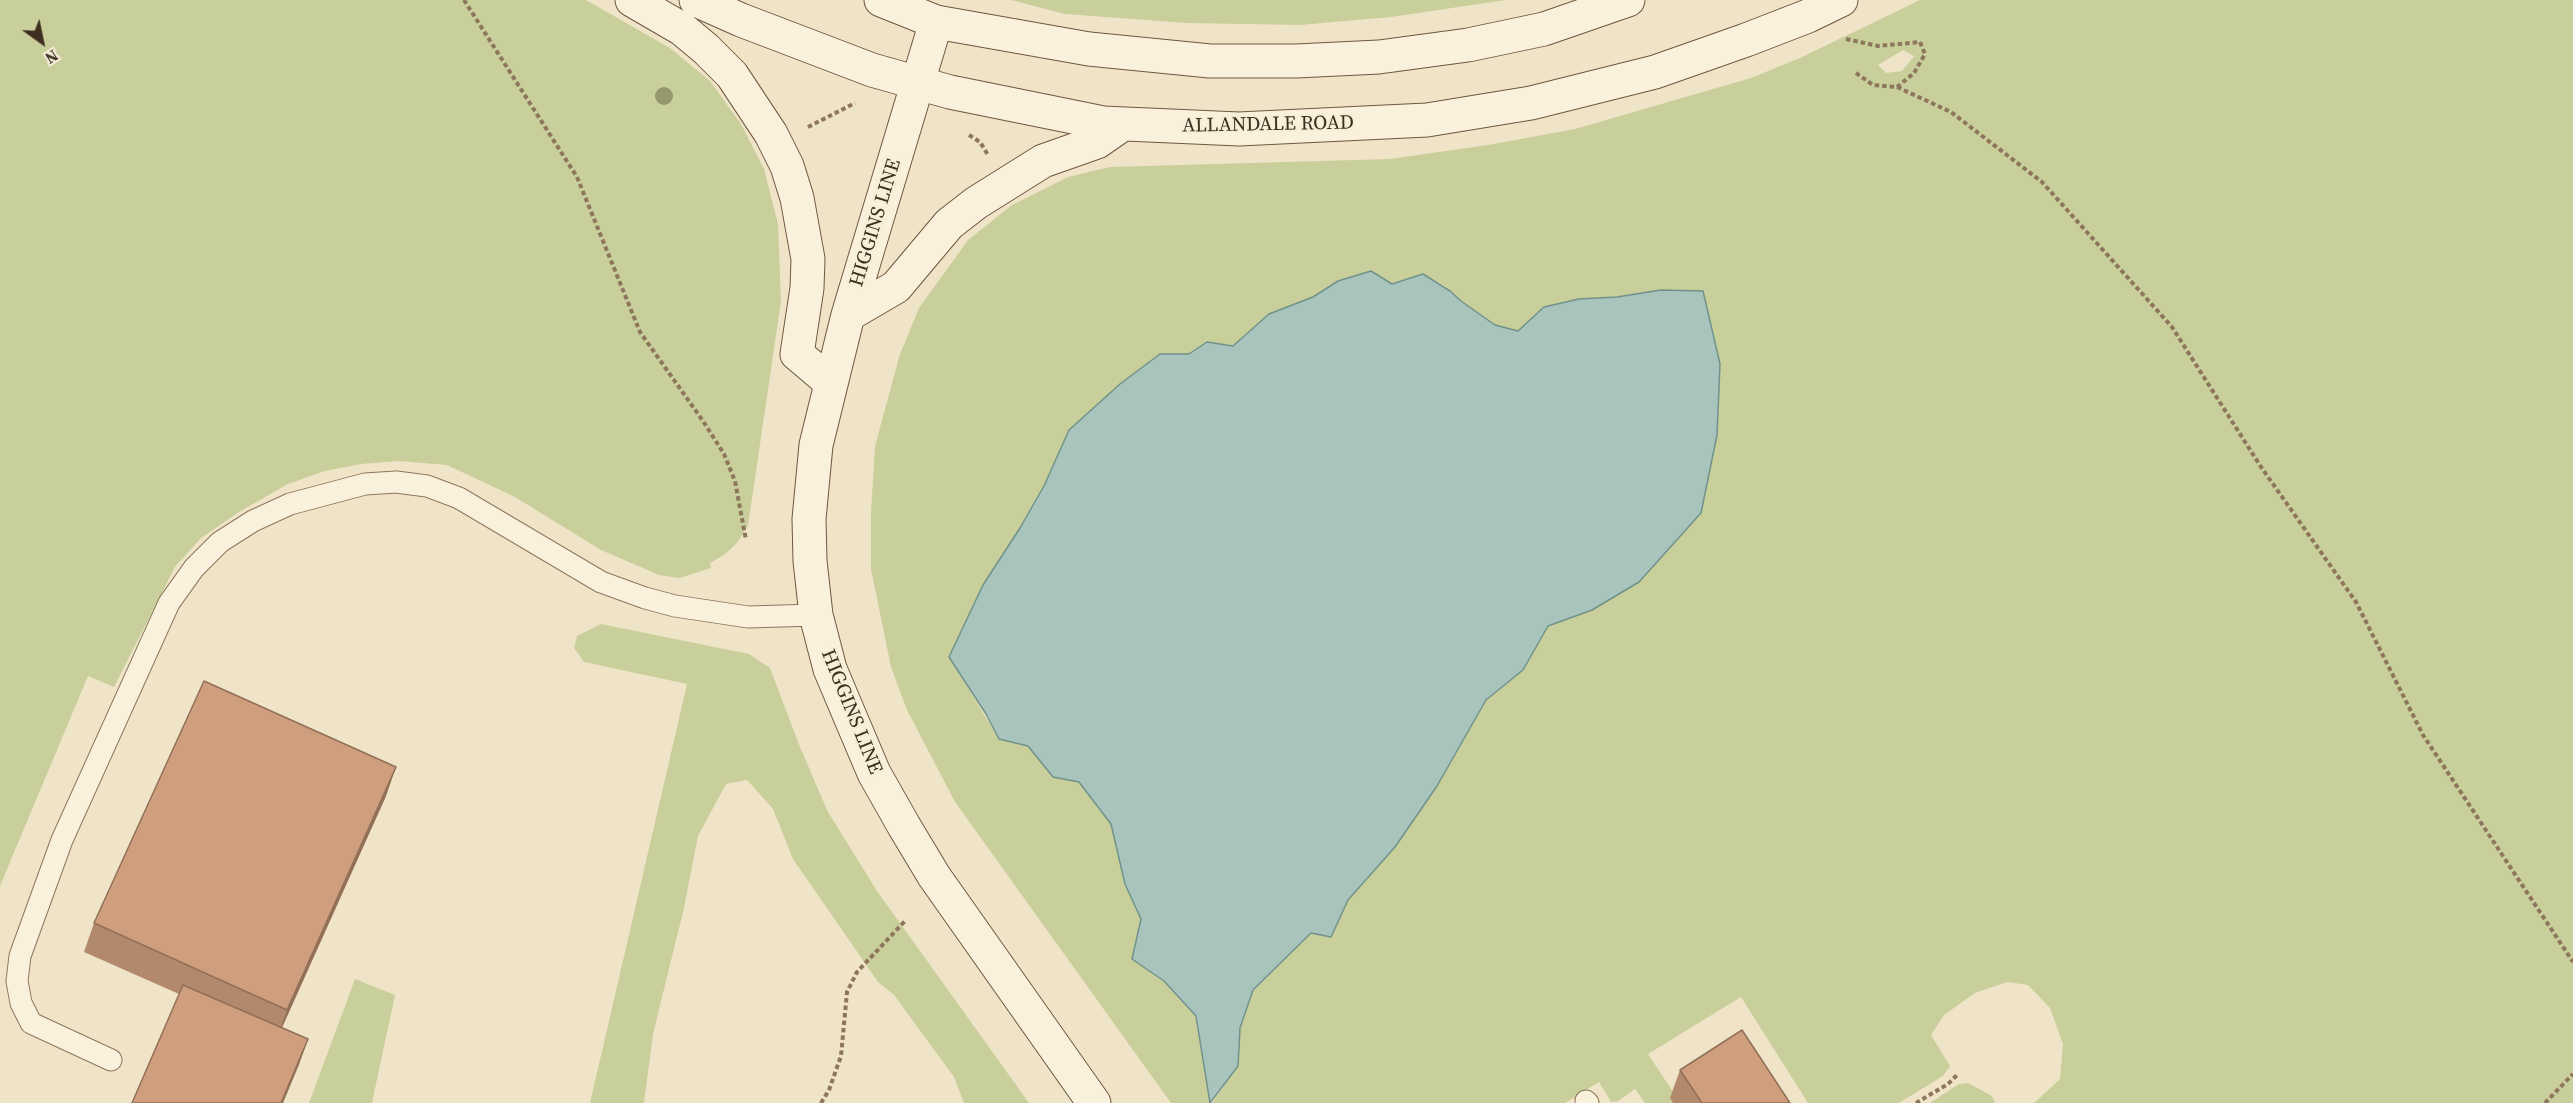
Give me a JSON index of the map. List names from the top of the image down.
{
  "streets": {
    "main road": ["ALLANDALE ROAD", "HIGGINS LINE"]
  },
  "crossings": [
    ["ALLANDALE ROAD", "HIGGINS LINE"]
  ],
  "north": "bottom right"
}
